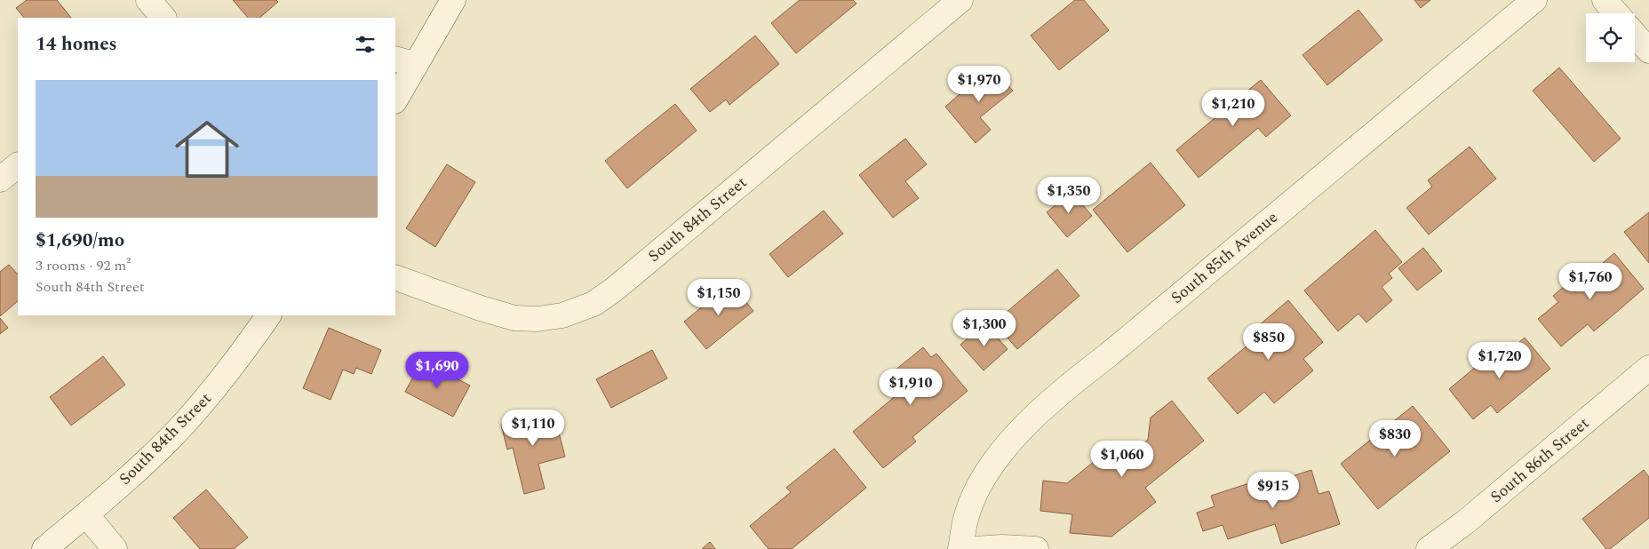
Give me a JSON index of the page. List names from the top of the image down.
{
  "streets": {
    "street": ["South 84th Street", "South 85th Avenue", "South 86th Street"]
  },
  "page": {
    "heading": "14 homes",
    "price": [
      "$1,970",
      "$1,210",
      "$1,350",
      "$1,760",
      "$1,150",
      "$1,300",
      "$850",
      "$1,720",
      "$1,690",
      "$1,910",
      "$1,110",
      "$830",
      "$1,060",
      "$915"
    ],
    "list": [
      {
        "name": "$1,690/mo",
        "note": "3 rooms · 92 m² · South 84th Street"
      }
    ]
  }
}
